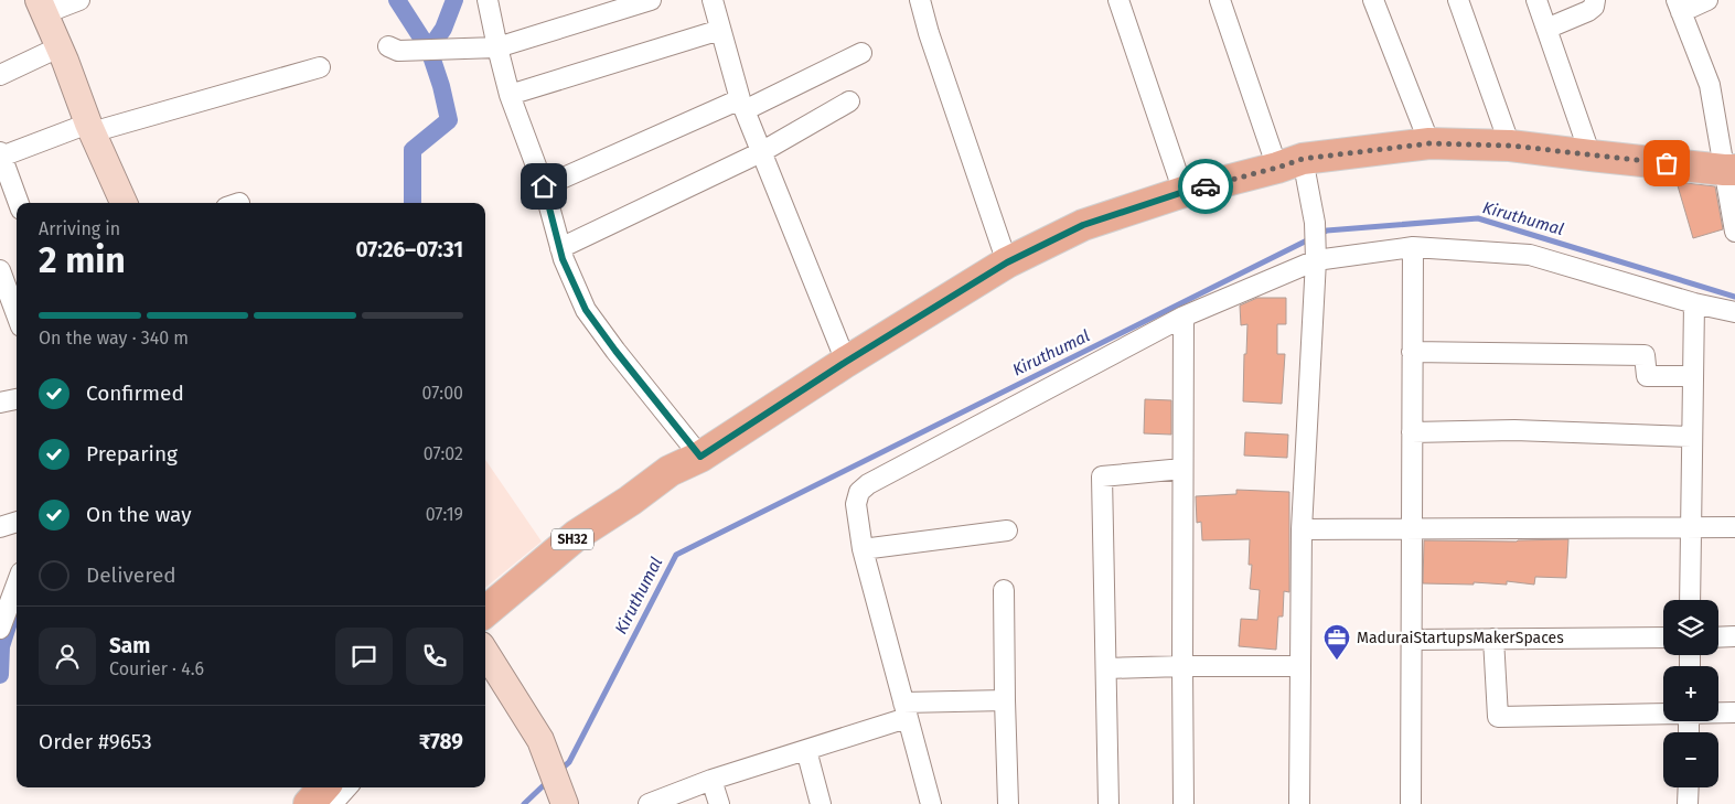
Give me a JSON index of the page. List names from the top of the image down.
{
  "streets": {
    "main road": ["SH32"]
  },
  "water": ["Kiruthumal"],
  "places": {
    "office": ["MaduraiStartupsMakerSpaces"]
  },
  "page": {
    "heading": ["2 min", "Arriving in", "07:26–07:31"],
    "panel": [
      "Sam",
      "Courier · 4.6",
      "Order #9653",
      "₹789"
    ],
    "bar": "On the way · 340 m",
    "list": [
      ["Confirmed", "07:00"],
      ["Preparing", "07:02"],
      ["On the way", "07:19"],
      "Delivered"
    ],
    "map_buttons": ["+", "−"]
  }
}
